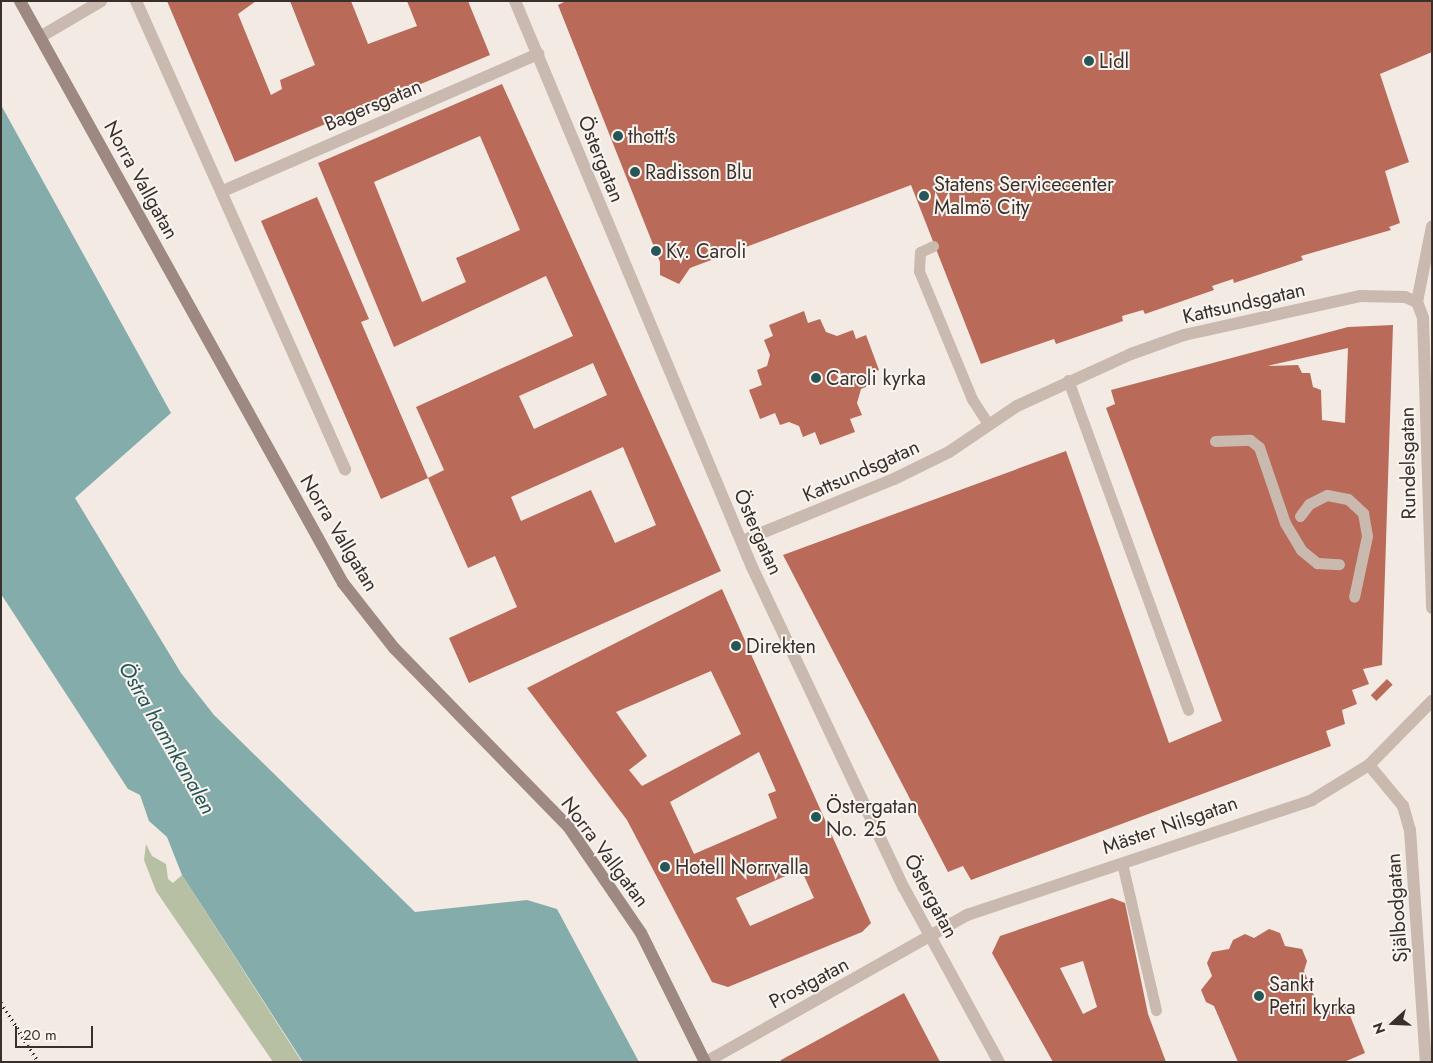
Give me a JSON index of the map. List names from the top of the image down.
{
  "streets": {
    "main road": ["Norra Vallgatan"],
    "street": [
      "Bagersgatan",
      "Östergatan",
      "Kattsundsgatan",
      "Rundelsgatan",
      "Mäster Nilsgatan",
      "Själbodgatan",
      "Prostgatan"
    ]
  },
  "crossings": [
    ["Bagersgatan", "Östergatan"],
    ["Bagersgatan", "Norra Vallgatan"],
    ["Östergatan", "Kattsundsgatan"],
    ["Östergatan", "Mäster Nilsgatan"],
    ["Östergatan", "Prostgatan"],
    ["Norra Vallgatan", "Prostgatan"],
    ["Kattsundsgatan", "Rundelsgatan"],
    ["Mäster Nilsgatan", "Själbodgatan"],
    ["Mäster Nilsgatan", "Prostgatan"]
  ],
  "water": ["Östra hamnkanalen"],
  "places": [
    "Lidl",
    "thott's",
    "Radisson Blu",
    "Statens Servicecenter Malmö City",
    "Kv. Caroli",
    "Caroli kyrka",
    "Direkten",
    "Östergatan No. 25",
    "Hotell Norrvalla",
    "Sankt Petri kyrka"
  ],
  "scale_bar": "20 m",
  "north": "left"
}
